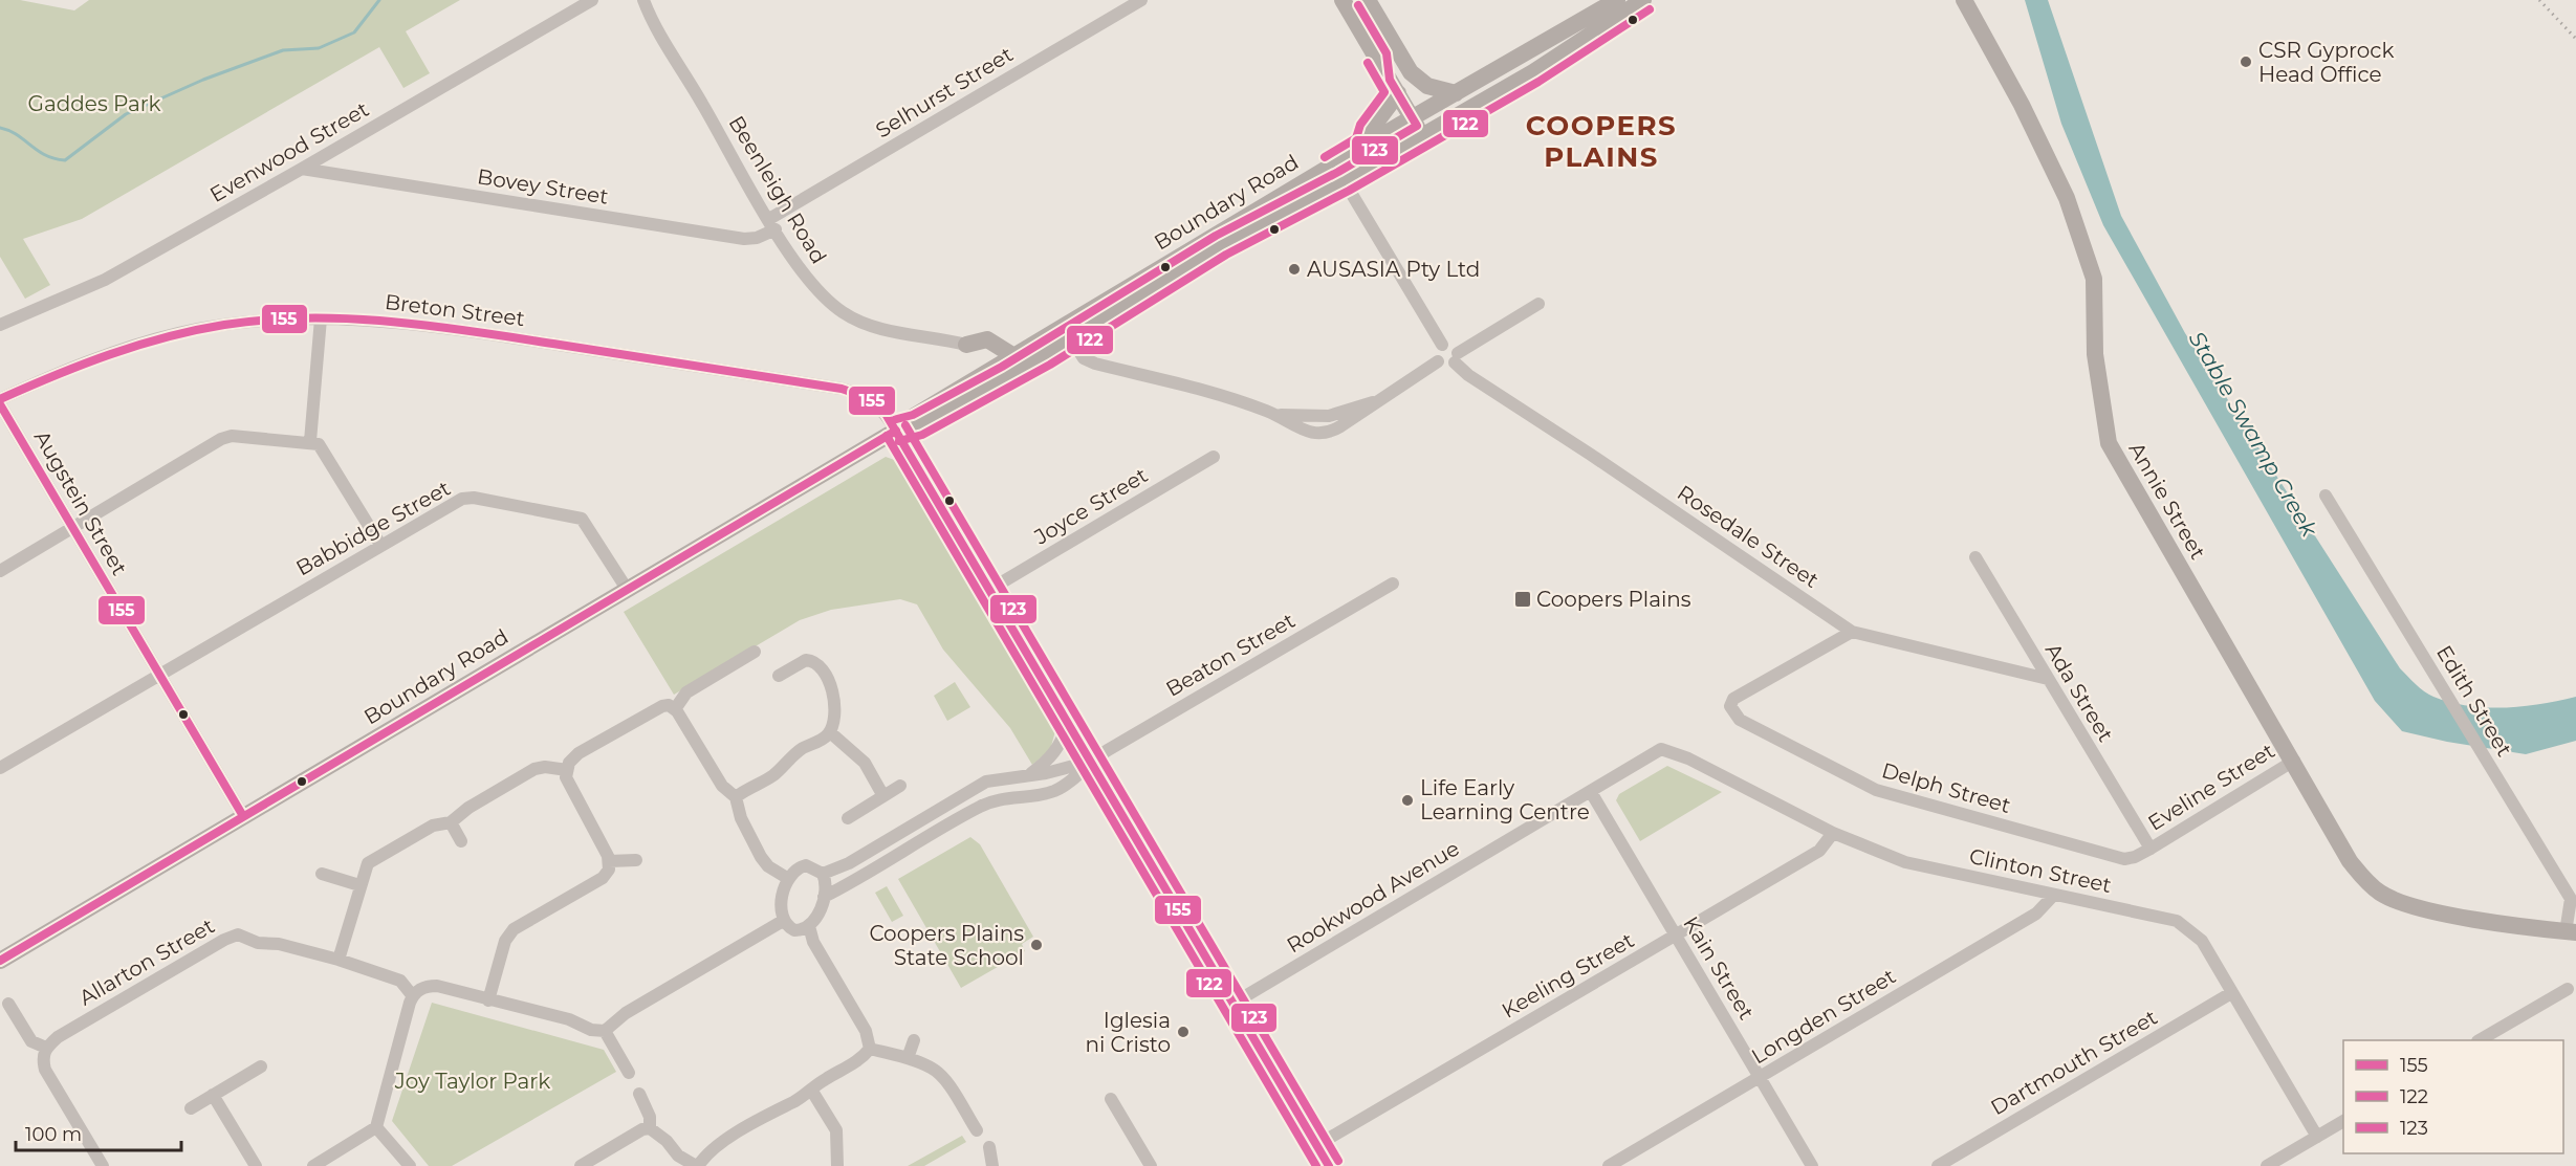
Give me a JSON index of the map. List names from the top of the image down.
{
  "streets": {
    "main road": ["Boundary Road", "Annie Street"],
    "street": [
      "Selhurst Street",
      "Evenwood Street",
      "Bovey Street",
      "Beenleigh Road",
      "Breton Street",
      "Augstein Street",
      "Joyce Street",
      "Babbidge Street",
      "Rosedale Street",
      "Beaton Street",
      "Ada Street",
      "Edith Street",
      "Eveline Street",
      "Delph Street",
      "Clinton Street",
      "Rookwood Avenue",
      "Allarton Street",
      "Kain Street",
      "Keeling Street",
      "Longden Street",
      "Dartmouth Street"
    ]
  },
  "crossings": [
    ["Selhurst Street", "Bovey Street"],
    ["Selhurst Street", "Beenleigh Road"],
    ["Evenwood Street", "Bovey Street"],
    ["Bovey Street", "Beenleigh Road"],
    ["Boundary Road", "Breton Street"],
    ["Boundary Road", "Augstein Street"],
    ["Boundary Road", "Babbidge Street"],
    ["Annie Street", "Edith Street"],
    ["Annie Street", "Eveline Street"],
    ["Augstein Street", "Babbidge Street"],
    ["Rosedale Street", "Ada Street"],
    ["Rosedale Street", "Delph Street"],
    ["Ada Street", "Eveline Street"],
    ["Ada Street", "Delph Street"],
    ["Eveline Street", "Delph Street"],
    ["Clinton Street", "Rookwood Avenue"],
    ["Clinton Street", "Keeling Street"],
    ["Clinton Street", "Longden Street"],
    ["Clinton Street", "Dartmouth Street"],
    ["Rookwood Avenue", "Kain Street"],
    ["Kain Street", "Keeling Street"],
    ["Kain Street", "Longden Street"]
  ],
  "districts": ["COOPERS PLAINS"],
  "water": ["Stable Swamp Creek"],
  "parks": ["Gaddes Park", "Joy Taylor Park"],
  "places": {
    "other": [
      "CSR Gyprock Head Office",
      "AUSASIA Pty Ltd",
      "Life Early Learning Centre",
      "Coopers Plains State School",
      "Iglesia ni Cristo"
    ],
    "transit": ["Coopers Plains"]
  },
  "lines": ["transit line 123", "transit line 122", "transit line 155"],
  "legend": ["155", "122", "123"],
  "scale_bar": "100 m"
}
